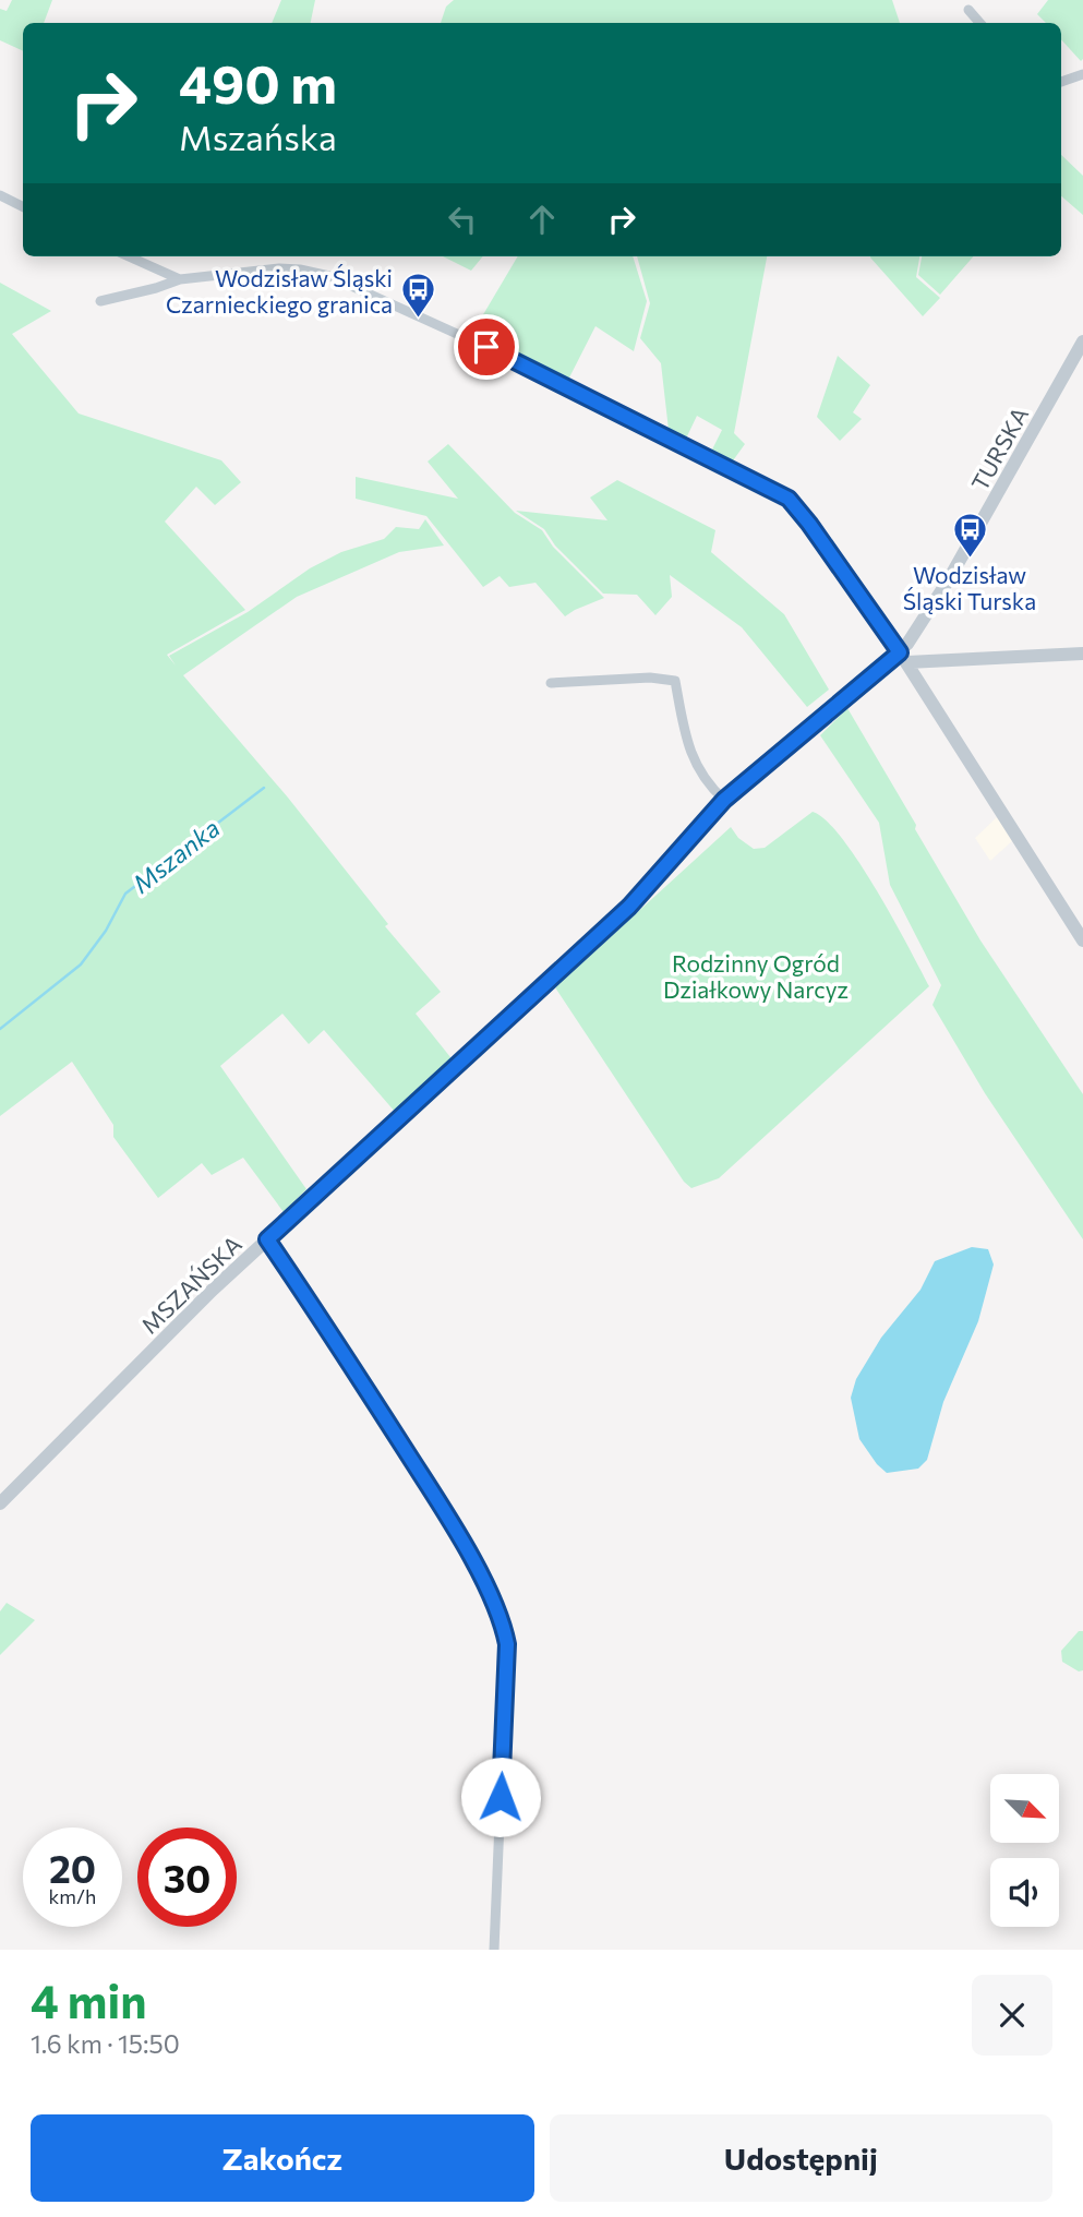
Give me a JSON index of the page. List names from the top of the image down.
{
  "streets": {
    "street": ["TURSKA", "MSZAŃSKA"]
  },
  "crossings": [
    ["TURSKA", "MSZAŃSKA"]
  ],
  "water": ["Mszanka"],
  "parks": ["Rodzinny Ogród Działkowy Narcyz"],
  "places": {
    "bus stop": ["Wodzisław Śląski Czarnieckiego granica", "Wodzisław Śląski Turska"]
  },
  "north": "bottom right",
  "page": {
    "turn": ["490 m", "Mszańska"],
    "speed": "20 km/h",
    "limit": "30",
    "heading": ["4 min", "1.6 km · 15:50"],
    "buttons": ["Zakończ", "Udostępnij"]
  }
}
